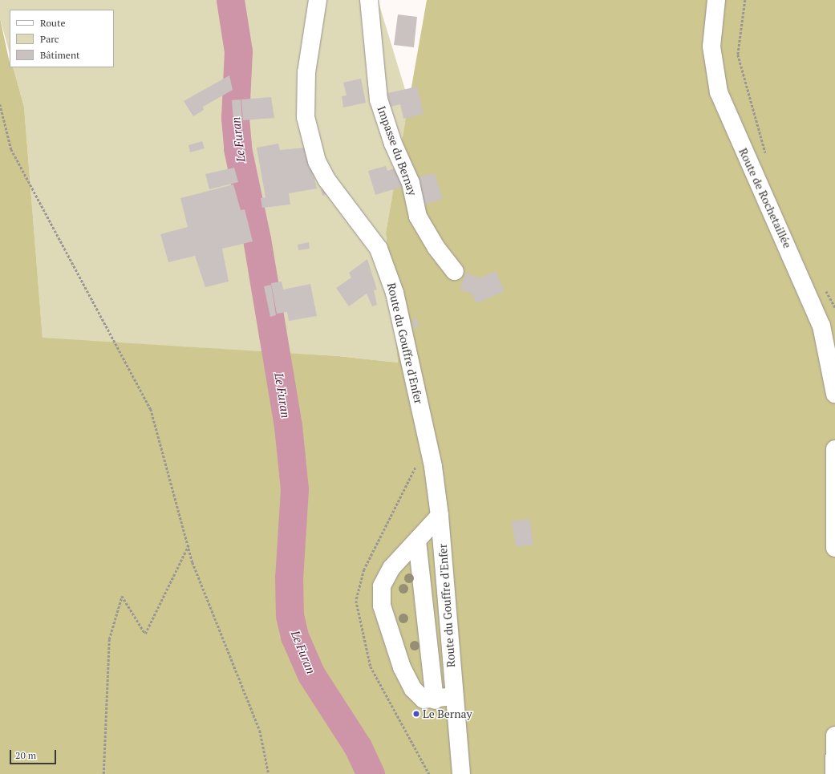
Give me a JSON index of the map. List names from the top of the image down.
{
  "streets": {
    "street": ["Impasse du Bernay", "Route de Rochetaillée", "Route du Gouffre d'Enfer"]
  },
  "water": ["Le Furan"],
  "places": ["Le Bernay"],
  "legend": ["Route", "Parc", "Bâtiment"],
  "scale_bar": "20 m"
}
